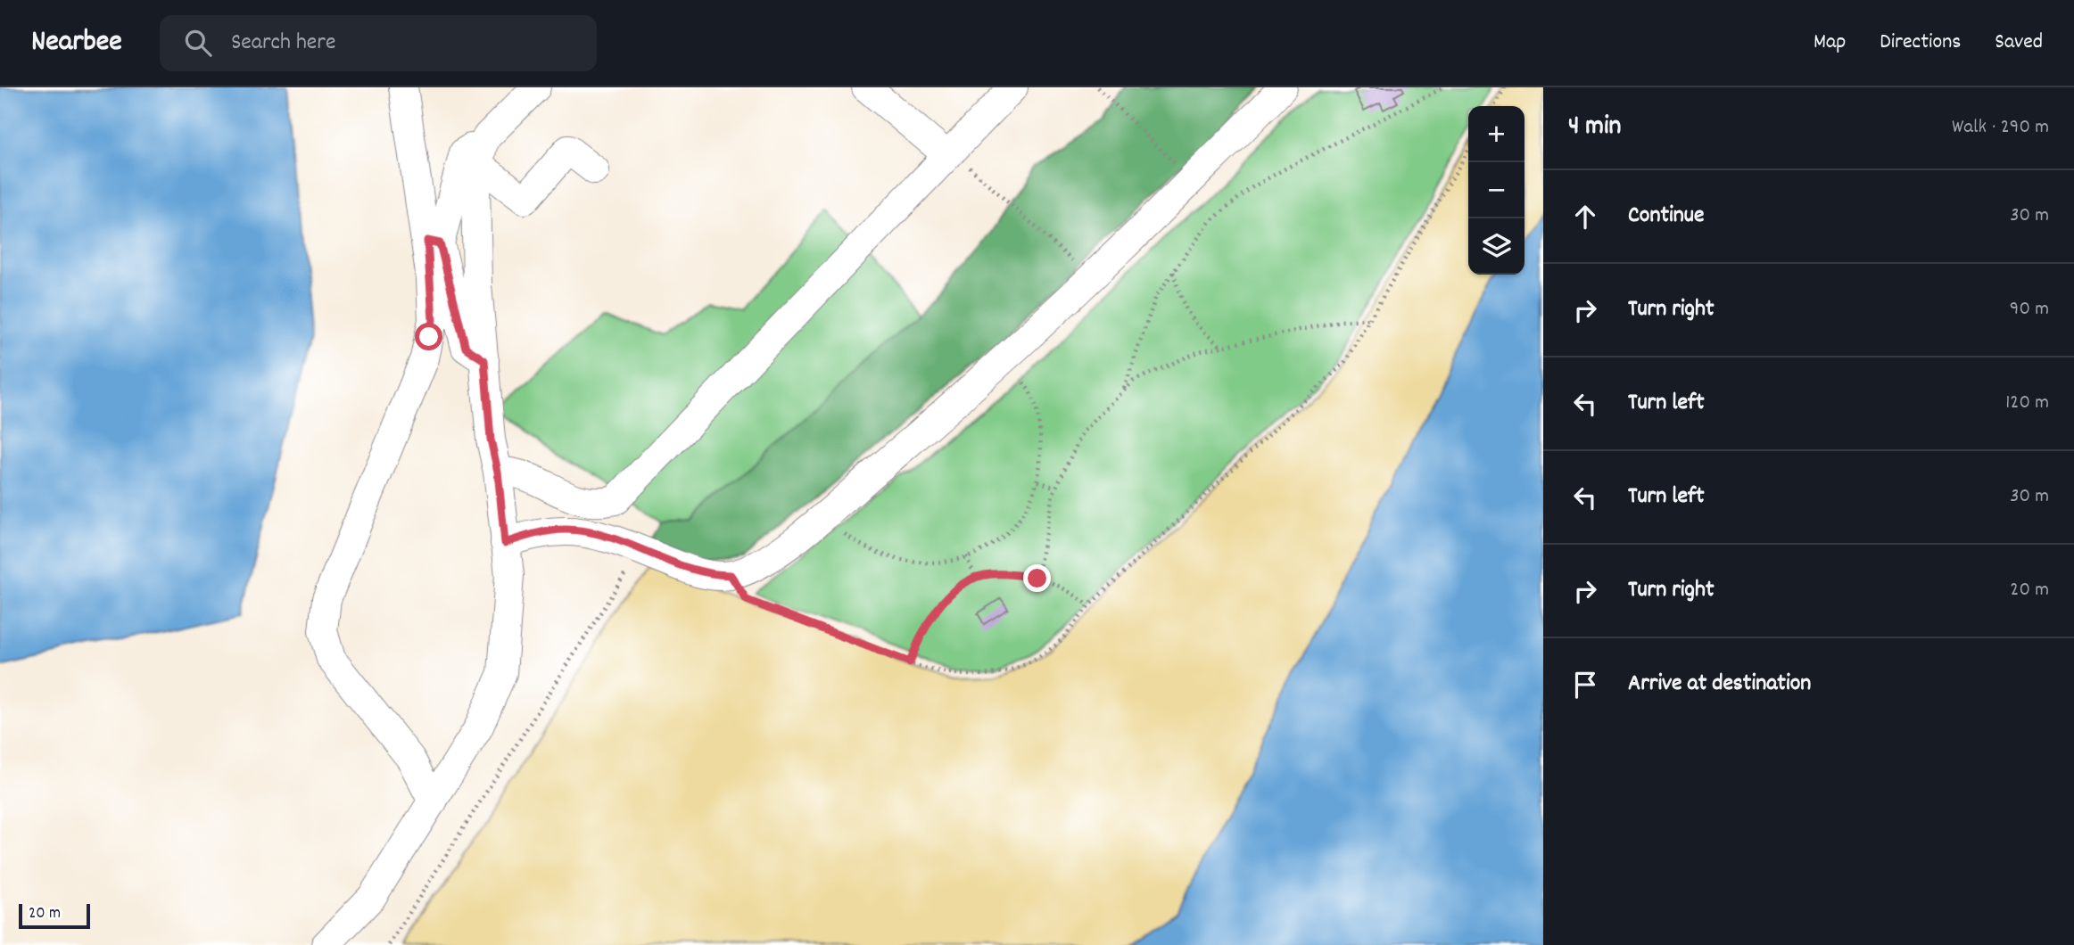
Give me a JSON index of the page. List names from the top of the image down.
{
  "scale_bar": "20 m",
  "page": {
    "header": "Nearbee",
    "search": "Search here",
    "nav": ["Map", "Directions", "Saved"],
    "heading": ["4 min", "Walk · 290 m"],
    "map_buttons": ["+", "−"],
    "list": [
      ["Continue", "30 m"],
      ["Turn right", "90 m"],
      ["Turn left", "120 m"],
      ["Turn left", "30 m"],
      ["Turn right", "20 m"],
      "Arrive at destination"
    ],
    "scale": "20 m"
  }
}
